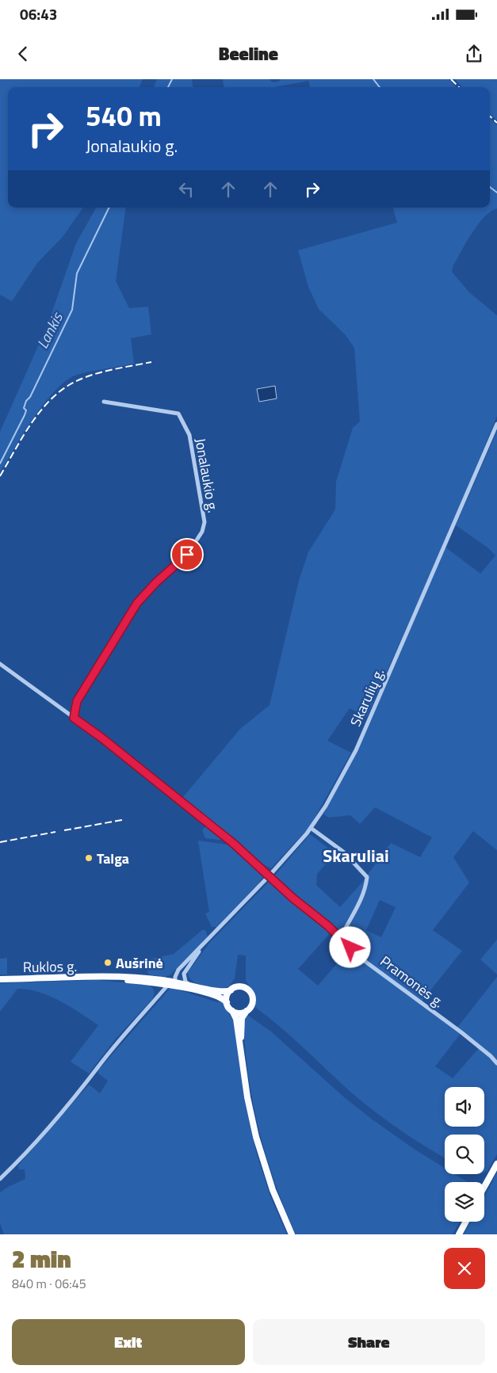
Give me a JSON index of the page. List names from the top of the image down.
{
  "streets": {
    "main road": ["Ruklos g."],
    "street": ["Jonalaukio g.", "Skarulių g.", "Pramonės g."]
  },
  "crossings": [
    ["Jonalaukio g.", "Pramonės g."],
    ["Skarulių g.", "Pramonės g."]
  ],
  "districts": ["Skaruliai"],
  "water": ["Lankis"],
  "places": ["Talga", "Aušrinė"],
  "page": {
    "status": "06:43",
    "header": "Beeline",
    "turn": ["540 m", "Jonalaukio g."],
    "heading": ["2 min", "840 m · 06:45"],
    "buttons": ["Exit", "Share"]
  }
}
